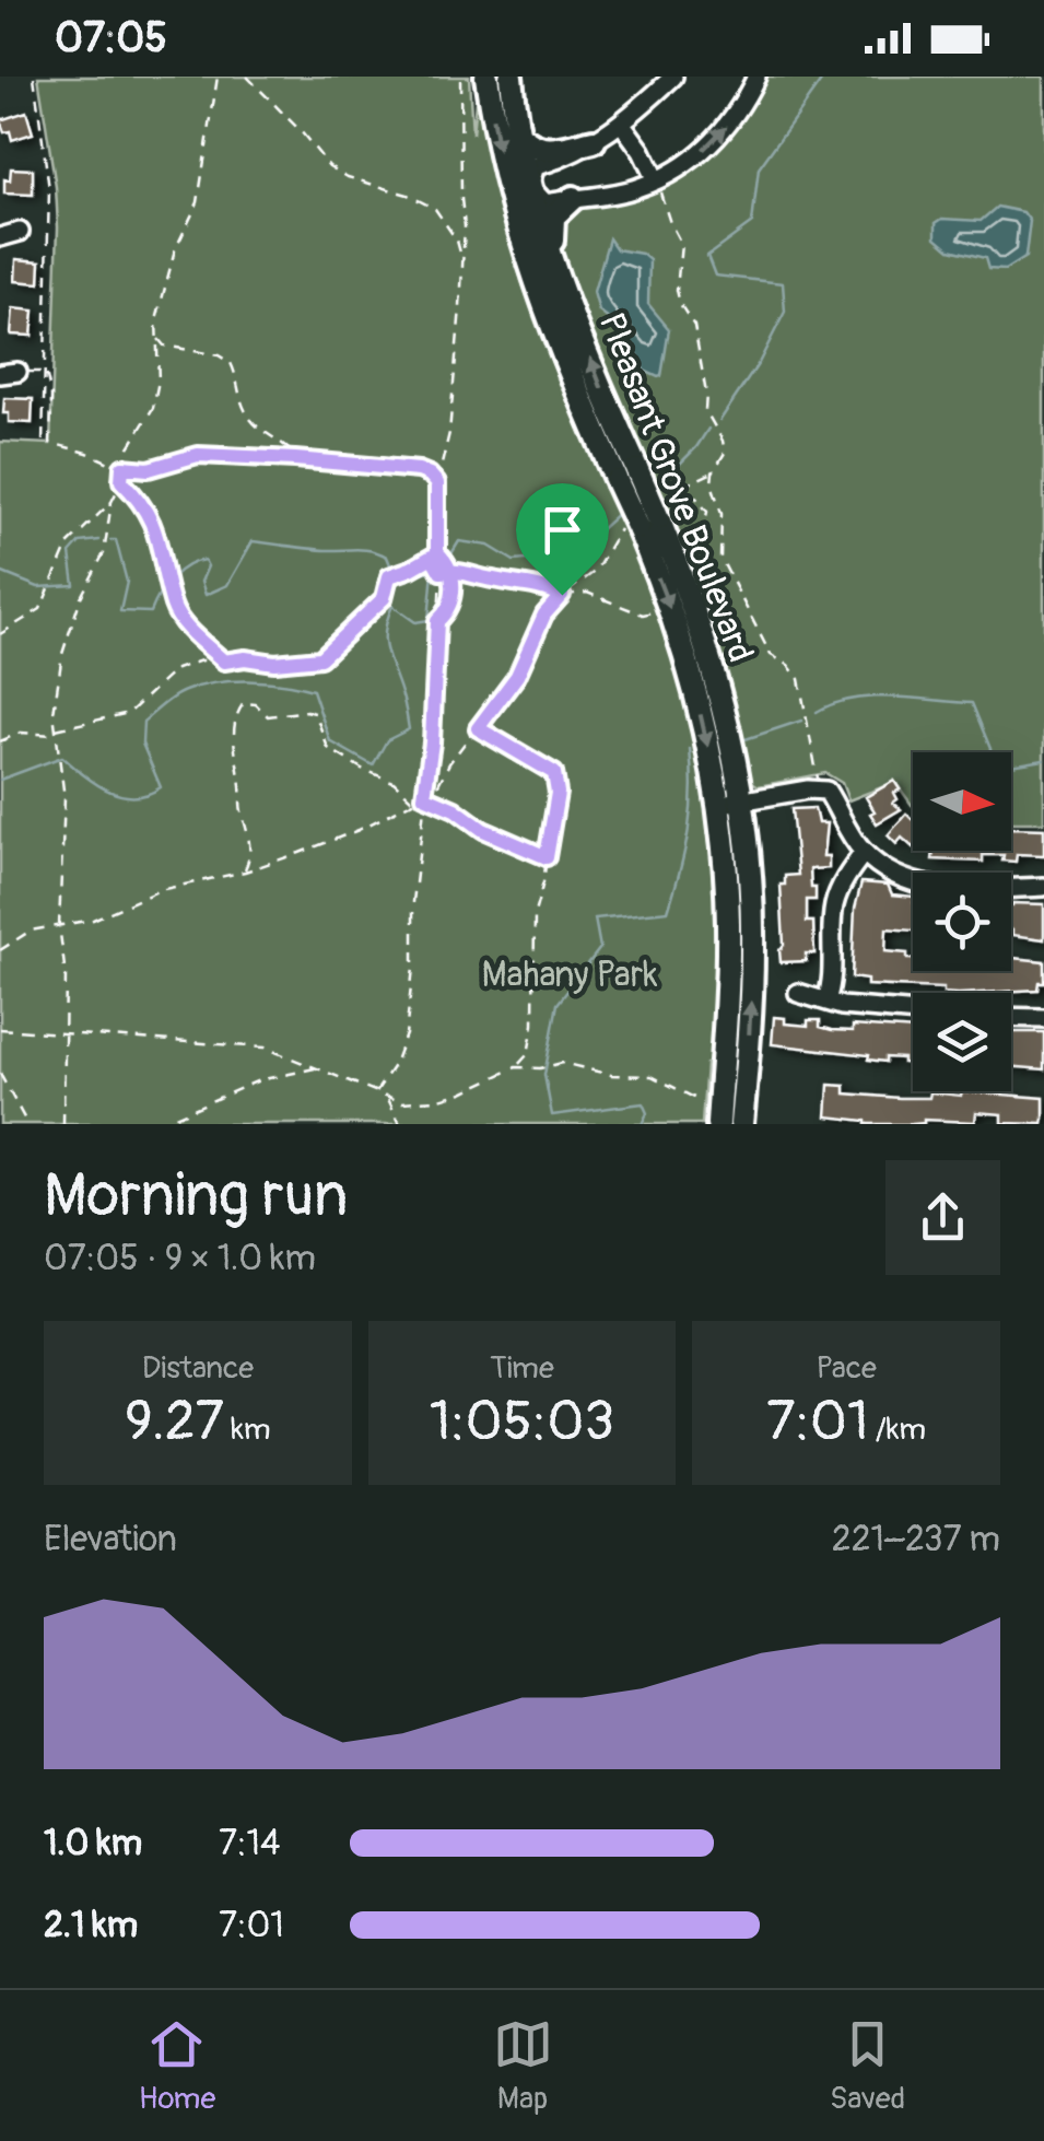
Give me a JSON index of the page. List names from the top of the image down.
{
  "streets": {
    "main road": ["Pleasant Grove Boulevard"]
  },
  "parks": ["Mahany Park"],
  "north": "right",
  "page": {
    "status": "07:05",
    "heading": ["Morning run", "07:05 · 9 × 1.0 km"],
    "stats": [
      ["Distance", "9.27 km"],
      ["Time", "1:05:03"],
      ["Pace", "7:01 /km"]
    ],
    "chart": ["Elevation", "221–237 m"],
    "list": [
      {
        "name": "1.0 km",
        "note": "7:14"
      },
      {
        "name": "2.1 km",
        "note": "7:01"
      }
    ],
    "tabs": ["Home", "Map", "Saved"]
  }
}
